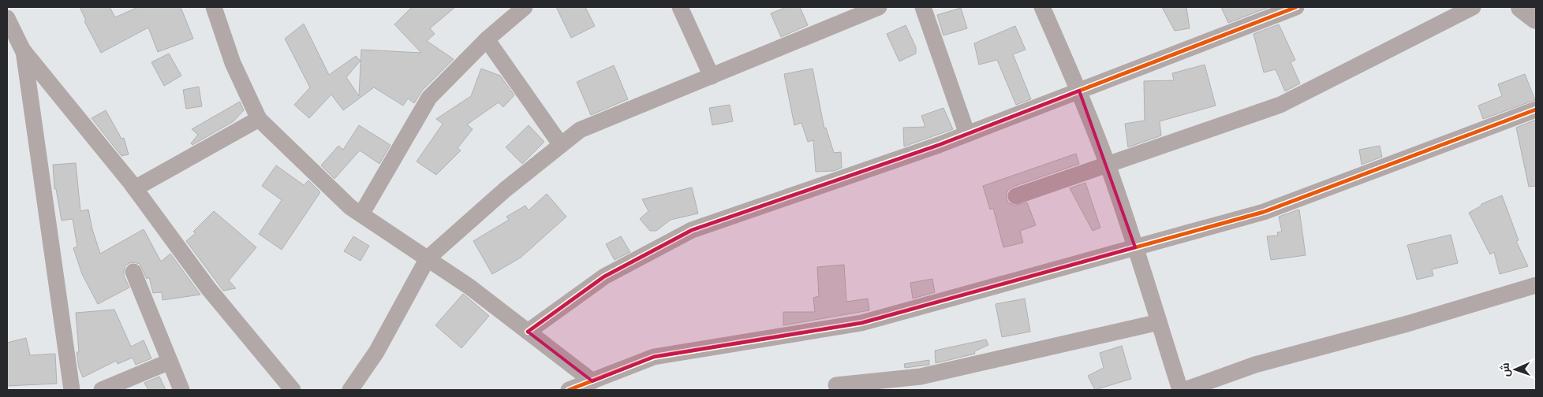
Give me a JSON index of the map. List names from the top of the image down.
{
  "north": "left"
}
